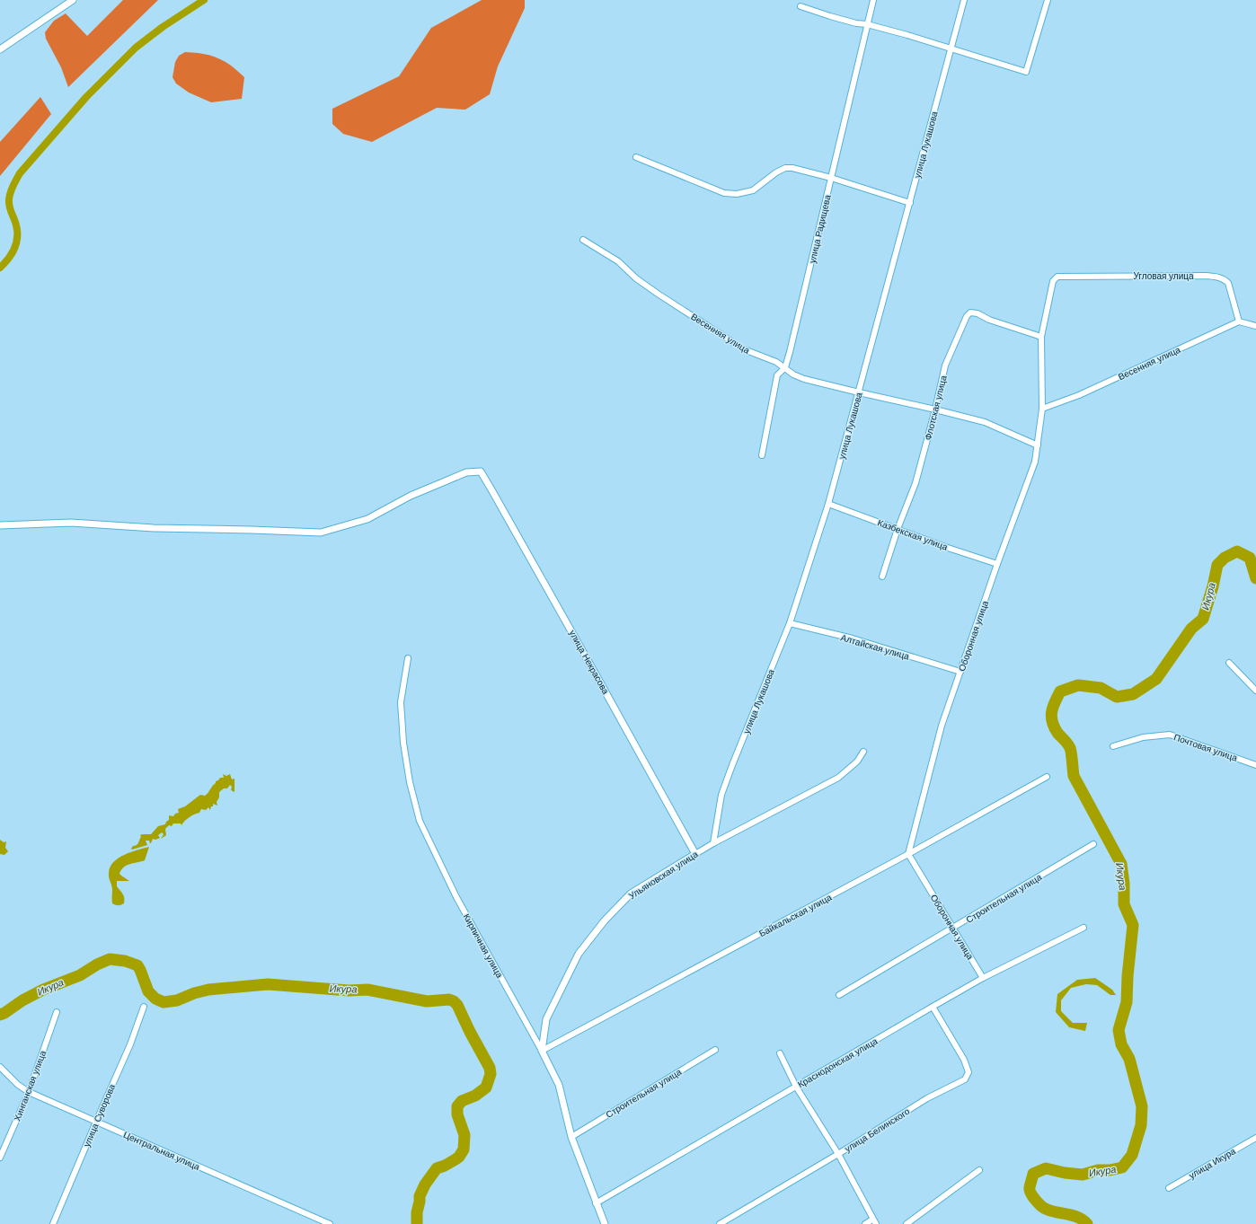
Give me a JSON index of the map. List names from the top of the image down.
{
  "streets": {
    "street": [
      "улица Лукашова",
      "улица Радищева",
      "Угловая улица",
      "Весенняя улица",
      "Флотская улица",
      "Казбекская улица",
      "Оборонная улица",
      "Алтайская улица",
      "улица Некрасова",
      "Почтовая улица",
      "Ульяновская улица",
      "Строительная улица",
      "Байкальская улица",
      "Кирпичная улица",
      "Краснодонская улица",
      "Хинганская улица",
      "улица Суворова",
      "улица Белинского",
      "Центральная улица",
      "улица Икура"
    ]
  },
  "crossings": [
    ["улица Лукашова", "Весенняя улица"],
    ["улица Лукашова", "Казбекская улица"],
    ["улица Лукашова", "Алтайская улица"],
    ["улица Лукашова", "Ульяновская улица"],
    ["улица Радищева", "Весенняя улица"],
    ["Угловая улица", "Весенняя улица"],
    ["Угловая улица", "Оборонная улица"],
    ["Весенняя улица", "Флотская улица"],
    ["Весенняя улица", "Оборонная улица"],
    ["Флотская улица", "Казбекская улица"],
    ["Флотская улица", "Оборонная улица"],
    ["Казбекская улица", "Оборонная улица"],
    ["Оборонная улица", "Алтайская улица"],
    ["Оборонная улица", "Строительная улица"],
    ["Оборонная улица", "Байкальская улица"],
    ["Оборонная улица", "Краснодонская улица"],
    ["улица Некрасова", "Ульяновская улица"],
    ["Ульяновская улица", "Байкальская улица"],
    ["Ульяновская улица", "Кирпичная улица"],
    ["Строительная улица", "Кирпичная улица"],
    ["Байкальская улица", "Кирпичная улица"],
    ["Кирпичная улица", "Краснодонская улица"],
    ["Краснодонская улица", "улица Белинского"],
    ["Хинганская улица", "Центральная улица"],
    ["улица Суворова", "Центральная улица"]
  ],
  "water": ["Икура"]
}
